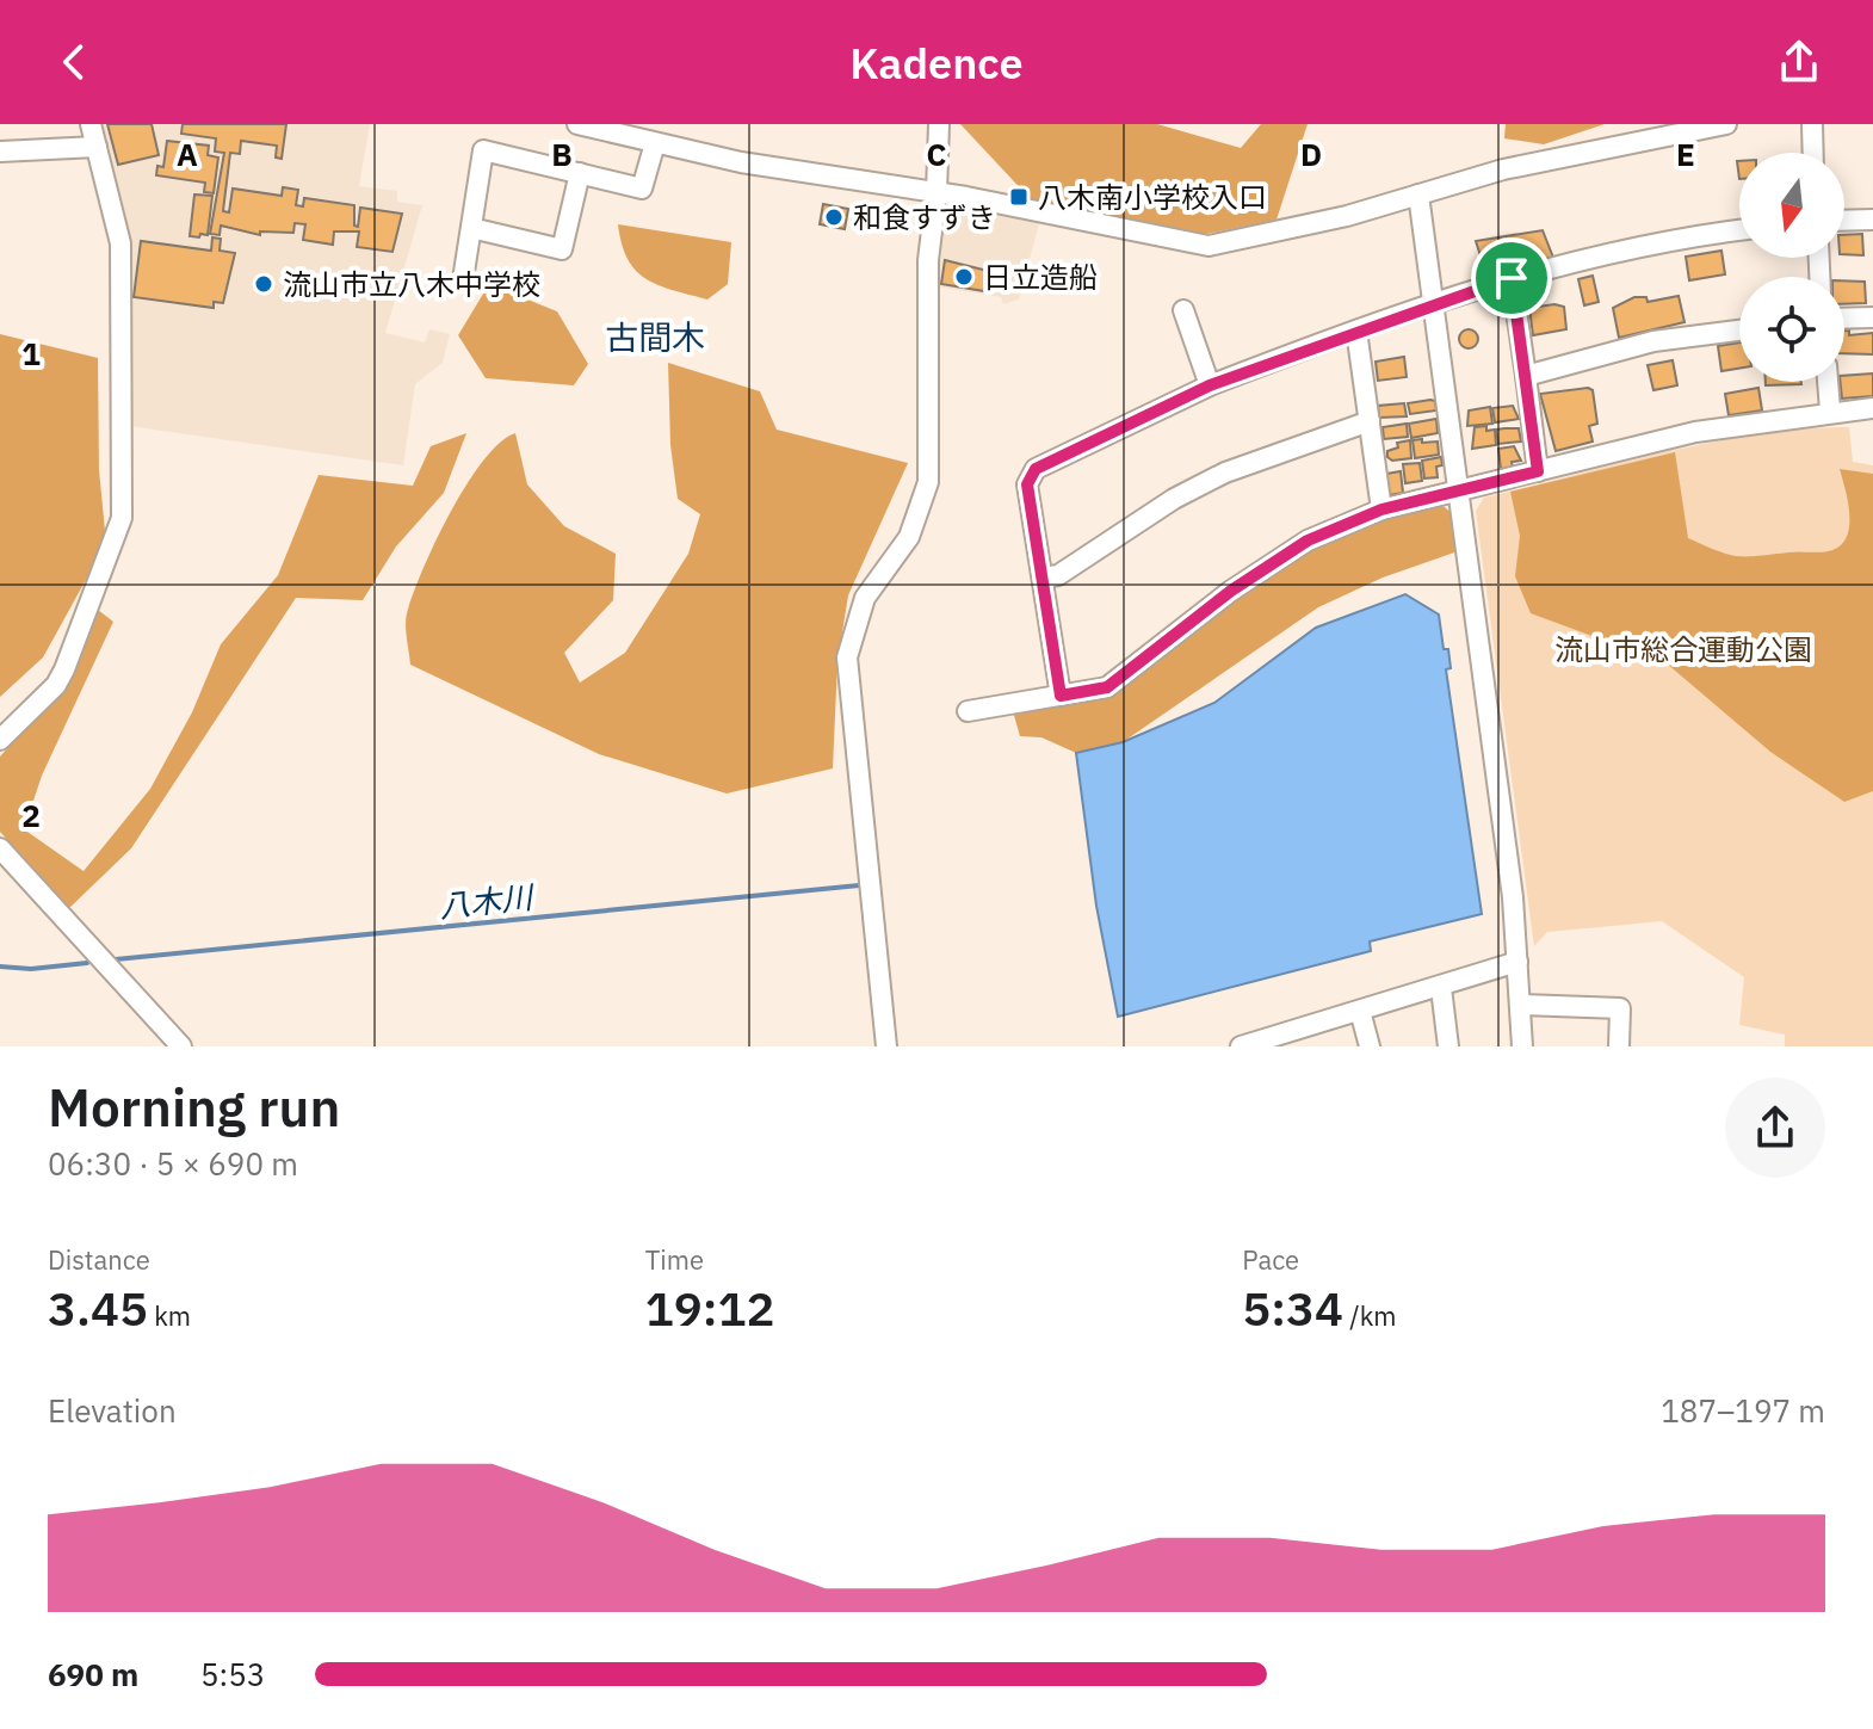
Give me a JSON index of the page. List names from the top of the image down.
{
  "districts": ["古間木"],
  "water": ["八木川"],
  "parks": ["流山市総合運動公園"],
  "places": {
    "transit": ["八木南小学校入口"],
    "other": ["和食すずき", "日立造船", "流山市立八木中学校"]
  },
  "north": "bottom",
  "page": {
    "header": "Kadence",
    "heading": ["Morning run", "06:30 · 5 × 690 m"],
    "stats": [
      ["Distance", "3.45 km"],
      ["Time", "19:12"],
      ["Pace", "5:34 /km"]
    ],
    "chart": ["Elevation", "187–197 m"],
    "list": [
      {
        "name": "690 m",
        "note": "5:53"
      }
    ]
  },
  "grid": {
    "columns": [
      "A",
      "B",
      "C",
      "D",
      "E"
    ],
    "rows": ["1", "2"]
  }
}
